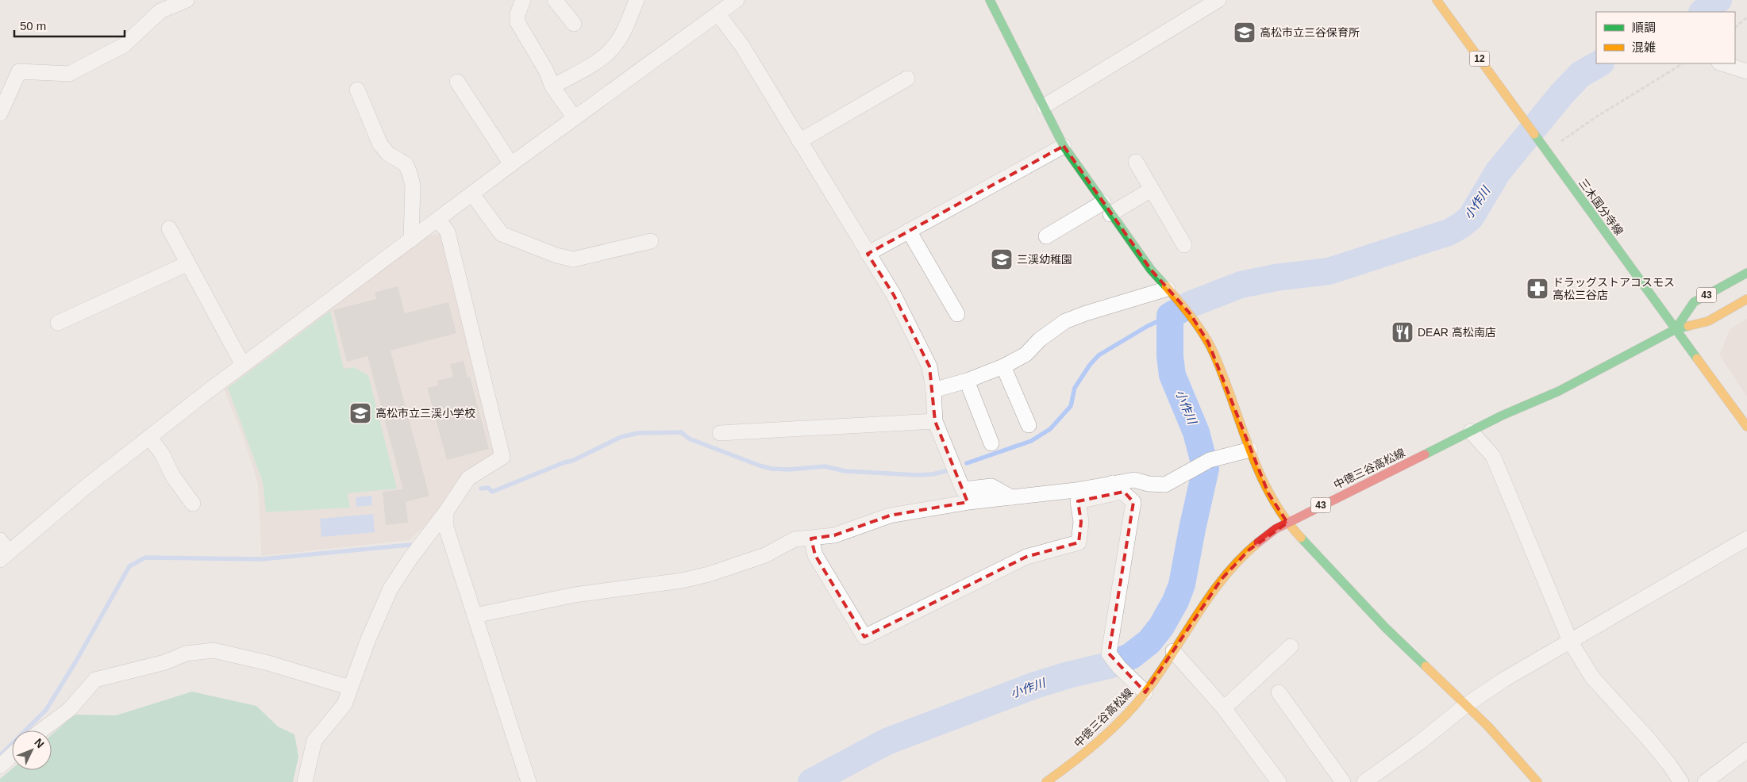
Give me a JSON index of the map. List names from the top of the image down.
{
  "streets": {
    "main road": [
      "12",
      "三木国分寺線",
      "43",
      "中徳三谷高松線"
    ]
  },
  "crossings": [
    ["三木国分寺線", "中徳三谷高松線"]
  ],
  "water": ["小作川"],
  "places": {
    "school or university": ["高松市立三谷保育所", "三渓幼稚園", "高松市立三渓小学校"],
    "pharmacy": ["ドラッグストアコスモス 高松三谷店"],
    "restaurant": ["DEAR 高松南店"]
  },
  "legend": ["順調", "混雑"],
  "scale_bar": "50 m",
  "north": "top right"
}
